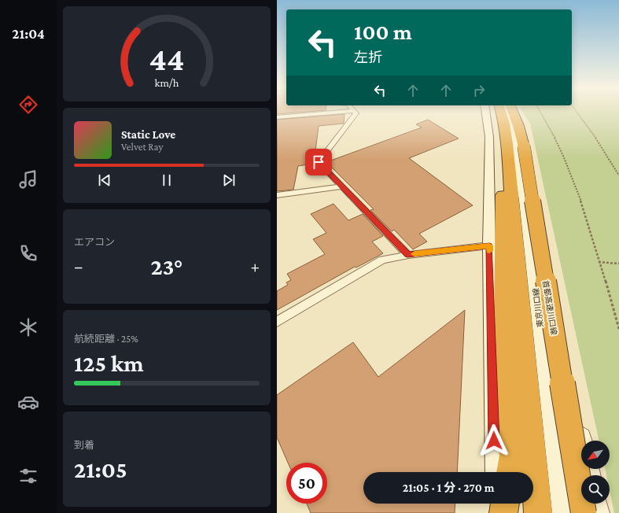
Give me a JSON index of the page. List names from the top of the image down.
{
  "streets": {
    "highway": ["首都高速川口線"],
    "main road": ["東京川口線"]
  },
  "north": "bottom left",
  "page": {
    "tabs": "21:04",
    "turn": ["100 m", "左折"],
    "song": ["Static Love", "Velvet Ray"],
    "tile": [
      "エアコン",
      ["航続距離 · 25%", "125 km"],
      ["到着", "21:05"]
    ],
    "heat": ["−", "23°", "+"],
    "limit": "50",
    "trip": "21:05 · 1 分 · 270 m",
    "gauge": ["44", "km/h"]
  }
}
